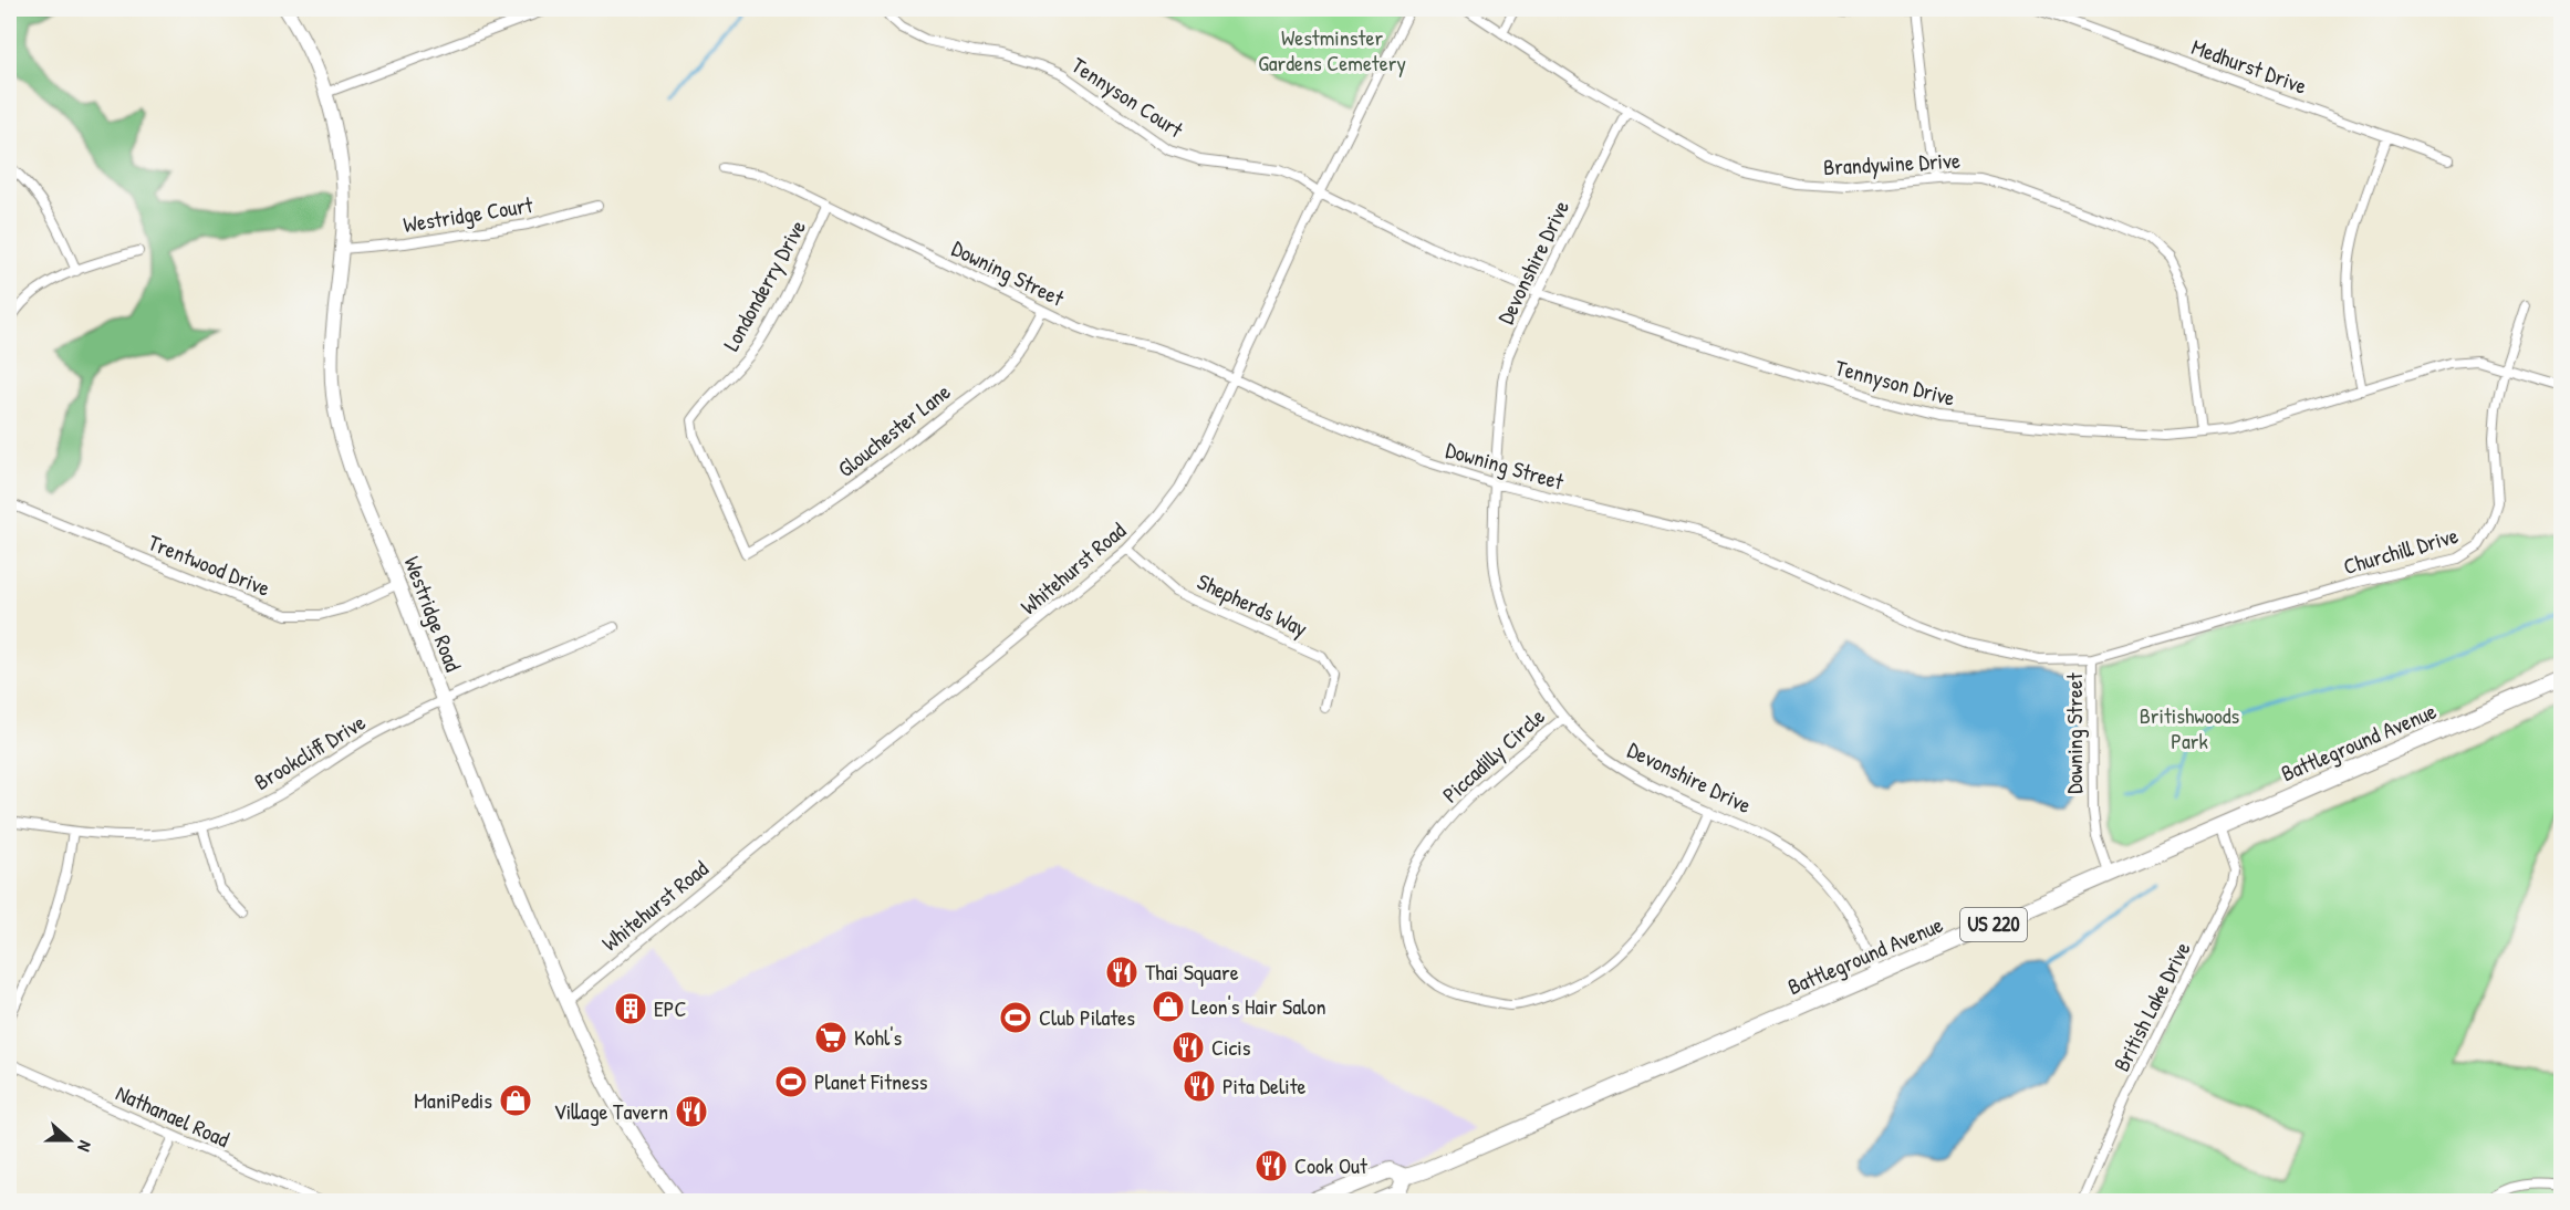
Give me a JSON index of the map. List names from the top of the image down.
{
  "streets": {
    "main road": ["Westridge Road", "Battleground Avenue", "US 220"],
    "street": [
      "Medhurst Drive",
      "Tennyson Court",
      "Brandywine Drive",
      "Westridge Court",
      "Devonshire Drive",
      "Downing Street",
      "Londonderry Drive",
      "Tennyson Drive",
      "Glouchester Lane",
      "Churchill Drive",
      "Trentwood Drive",
      "Whitehurst Road",
      "Shepherds Way",
      "Brookcliff Drive",
      "Piccadilly Circle",
      "British Lake Drive",
      "Nathanael Road"
    ]
  },
  "crossings": [
    ["Tennyson Court", "Tennyson Drive"],
    ["Tennyson Court", "Whitehurst Road"],
    ["Brandywine Drive", "Devonshire Drive"],
    ["Brandywine Drive", "Tennyson Drive"],
    ["Westridge Court", "Westridge Road"],
    ["Devonshire Drive", "Downing Street"],
    ["Devonshire Drive", "Tennyson Drive"],
    ["Devonshire Drive", "Battleground Avenue"],
    ["Devonshire Drive", "Piccadilly Circle"],
    ["Downing Street", "Londonderry Drive"],
    ["Downing Street", "Glouchester Lane"],
    ["Downing Street", "Churchill Drive"],
    ["Downing Street", "Whitehurst Road"],
    ["Downing Street", "Battleground Avenue"],
    ["Londonderry Drive", "Glouchester Lane"],
    ["Tennyson Drive", "Churchill Drive"],
    ["Tennyson Drive", "Whitehurst Road"],
    ["Trentwood Drive", "Westridge Road"],
    ["Whitehurst Road", "Shepherds Way"],
    ["Whitehurst Road", "Westridge Road"],
    ["Westridge Road", "Brookcliff Drive"],
    ["Battleground Avenue", "British Lake Drive"]
  ],
  "parks": ["Westminster Gardens Cemetery", "Britishwoods Park"],
  "places": {
    "restaurant": [
      "Thai Square",
      "Cicis",
      "Pita Delite",
      "Village Tavern",
      "Cook Out"
    ],
    "shop": ["Leon's Hair Salon", "ManiPedis"],
    "building": ["EPC"],
    "sports": ["Club Pilates", "Planet Fitness"],
    "supermarket": ["Kohl's"]
  },
  "north": "right"
}
